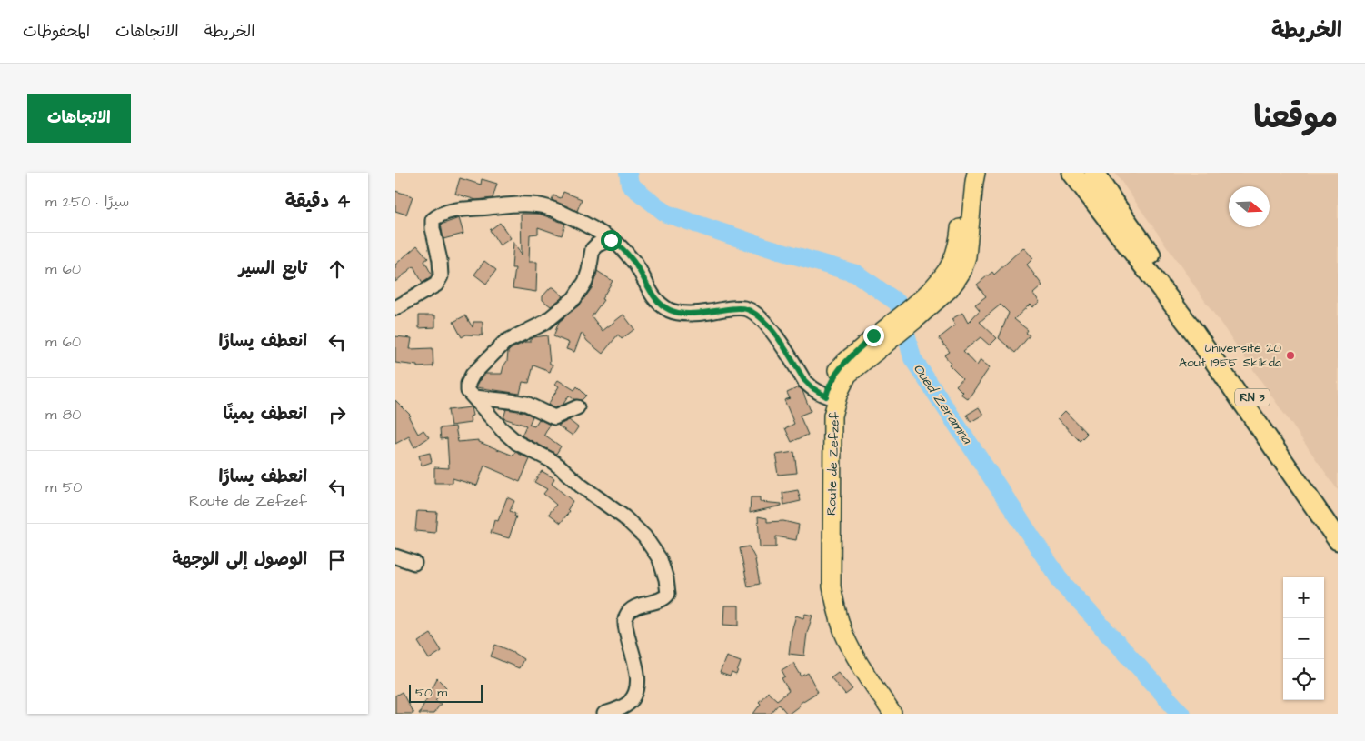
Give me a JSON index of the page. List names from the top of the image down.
{
  "streets": {
    "highway": ["RN 3"],
    "main road": ["Route de Zefzef"]
  },
  "water": ["Oued Zeramna"],
  "places": ["Université 20 Aout 1955 Skikda"],
  "scale_bar": "50 m",
  "north": "right",
  "page": {
    "header": "الخريطة",
    "nav": ["الخريطة", "الاتجاهات", "المحفوظات"],
    "title": "موقعنا",
    "buttons": "الاتجاهات",
    "heading": ["4 دقيقة", "سيرًا · 250 m"],
    "list": [
      ["تابع السير", "60 m"],
      ["انعطف يسارًا", "60 m"],
      ["انعطف يمينًا", "80 m"],
      ["انعطف يسارًا", "Route de Zefzef", "50 m"],
      "الوصول إلى الوجهة"
    ],
    "map_buttons": ["+", "−"],
    "scale": "50 m"
  }
}
